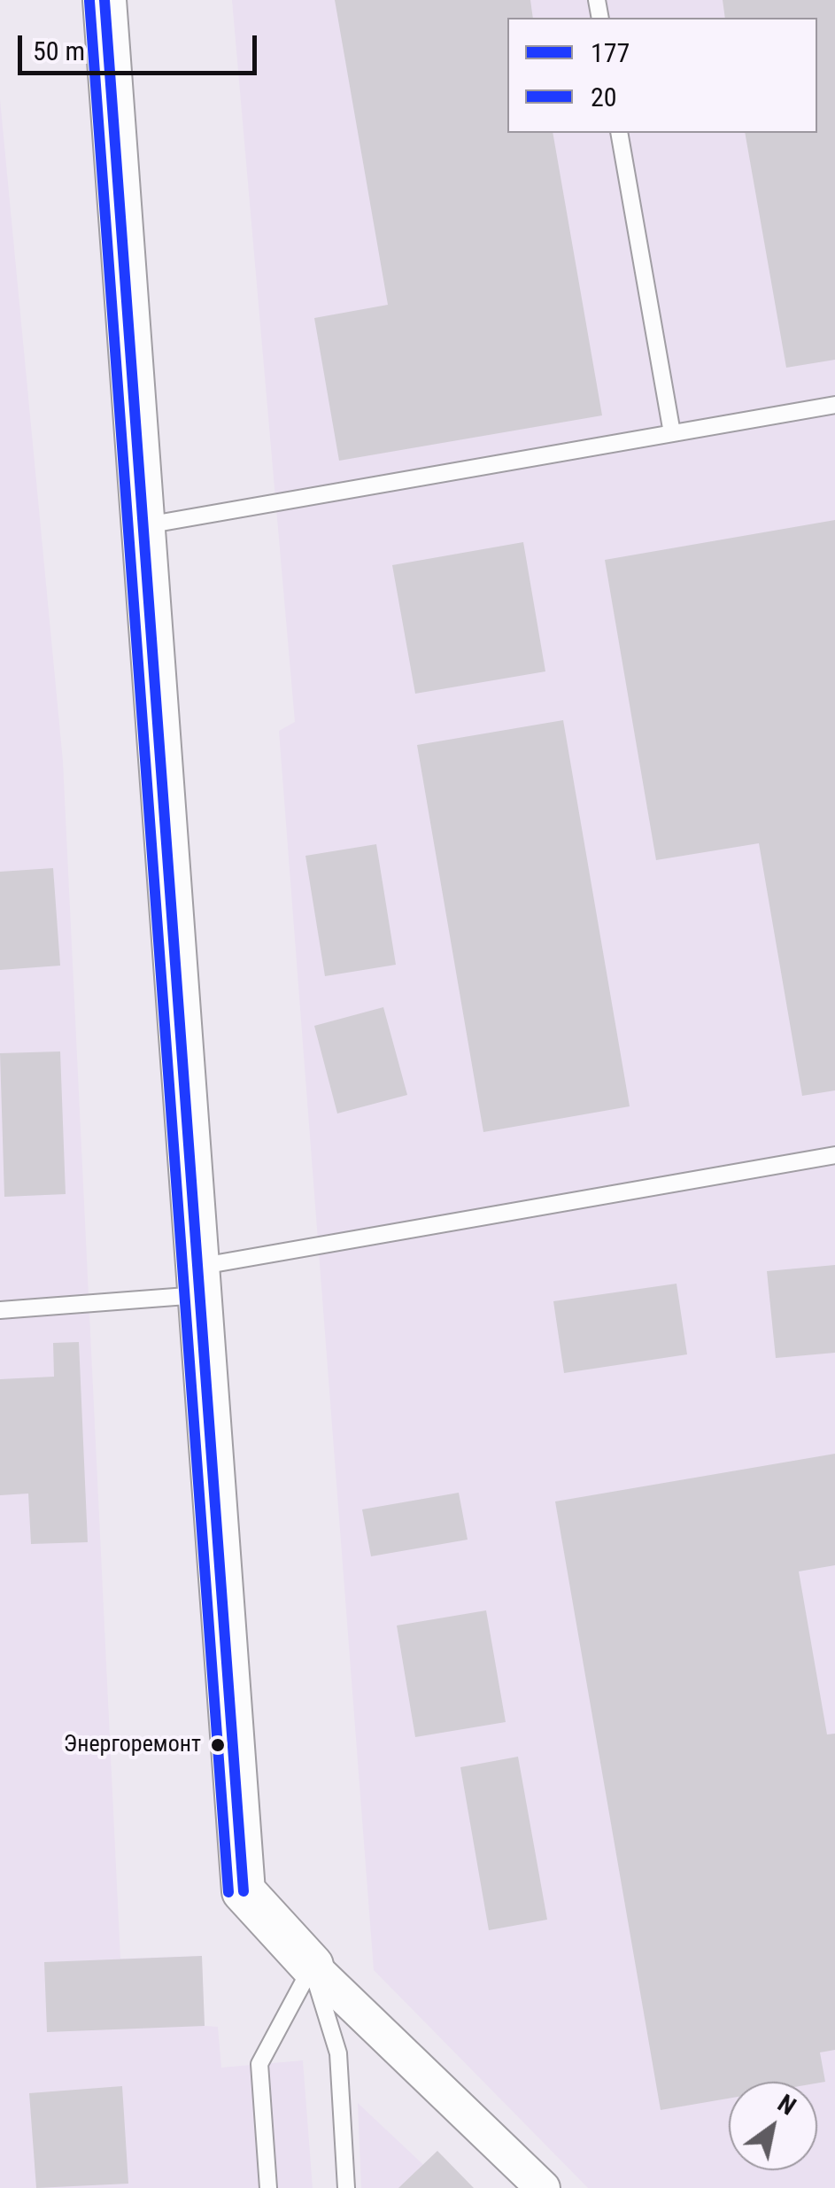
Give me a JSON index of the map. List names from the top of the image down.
{
  "places": ["Энергоремонт"],
  "lines": ["transit line 177", "transit line 20"],
  "legend": ["177", "20"],
  "scale_bar": "50 m",
  "north": "top right"
}
